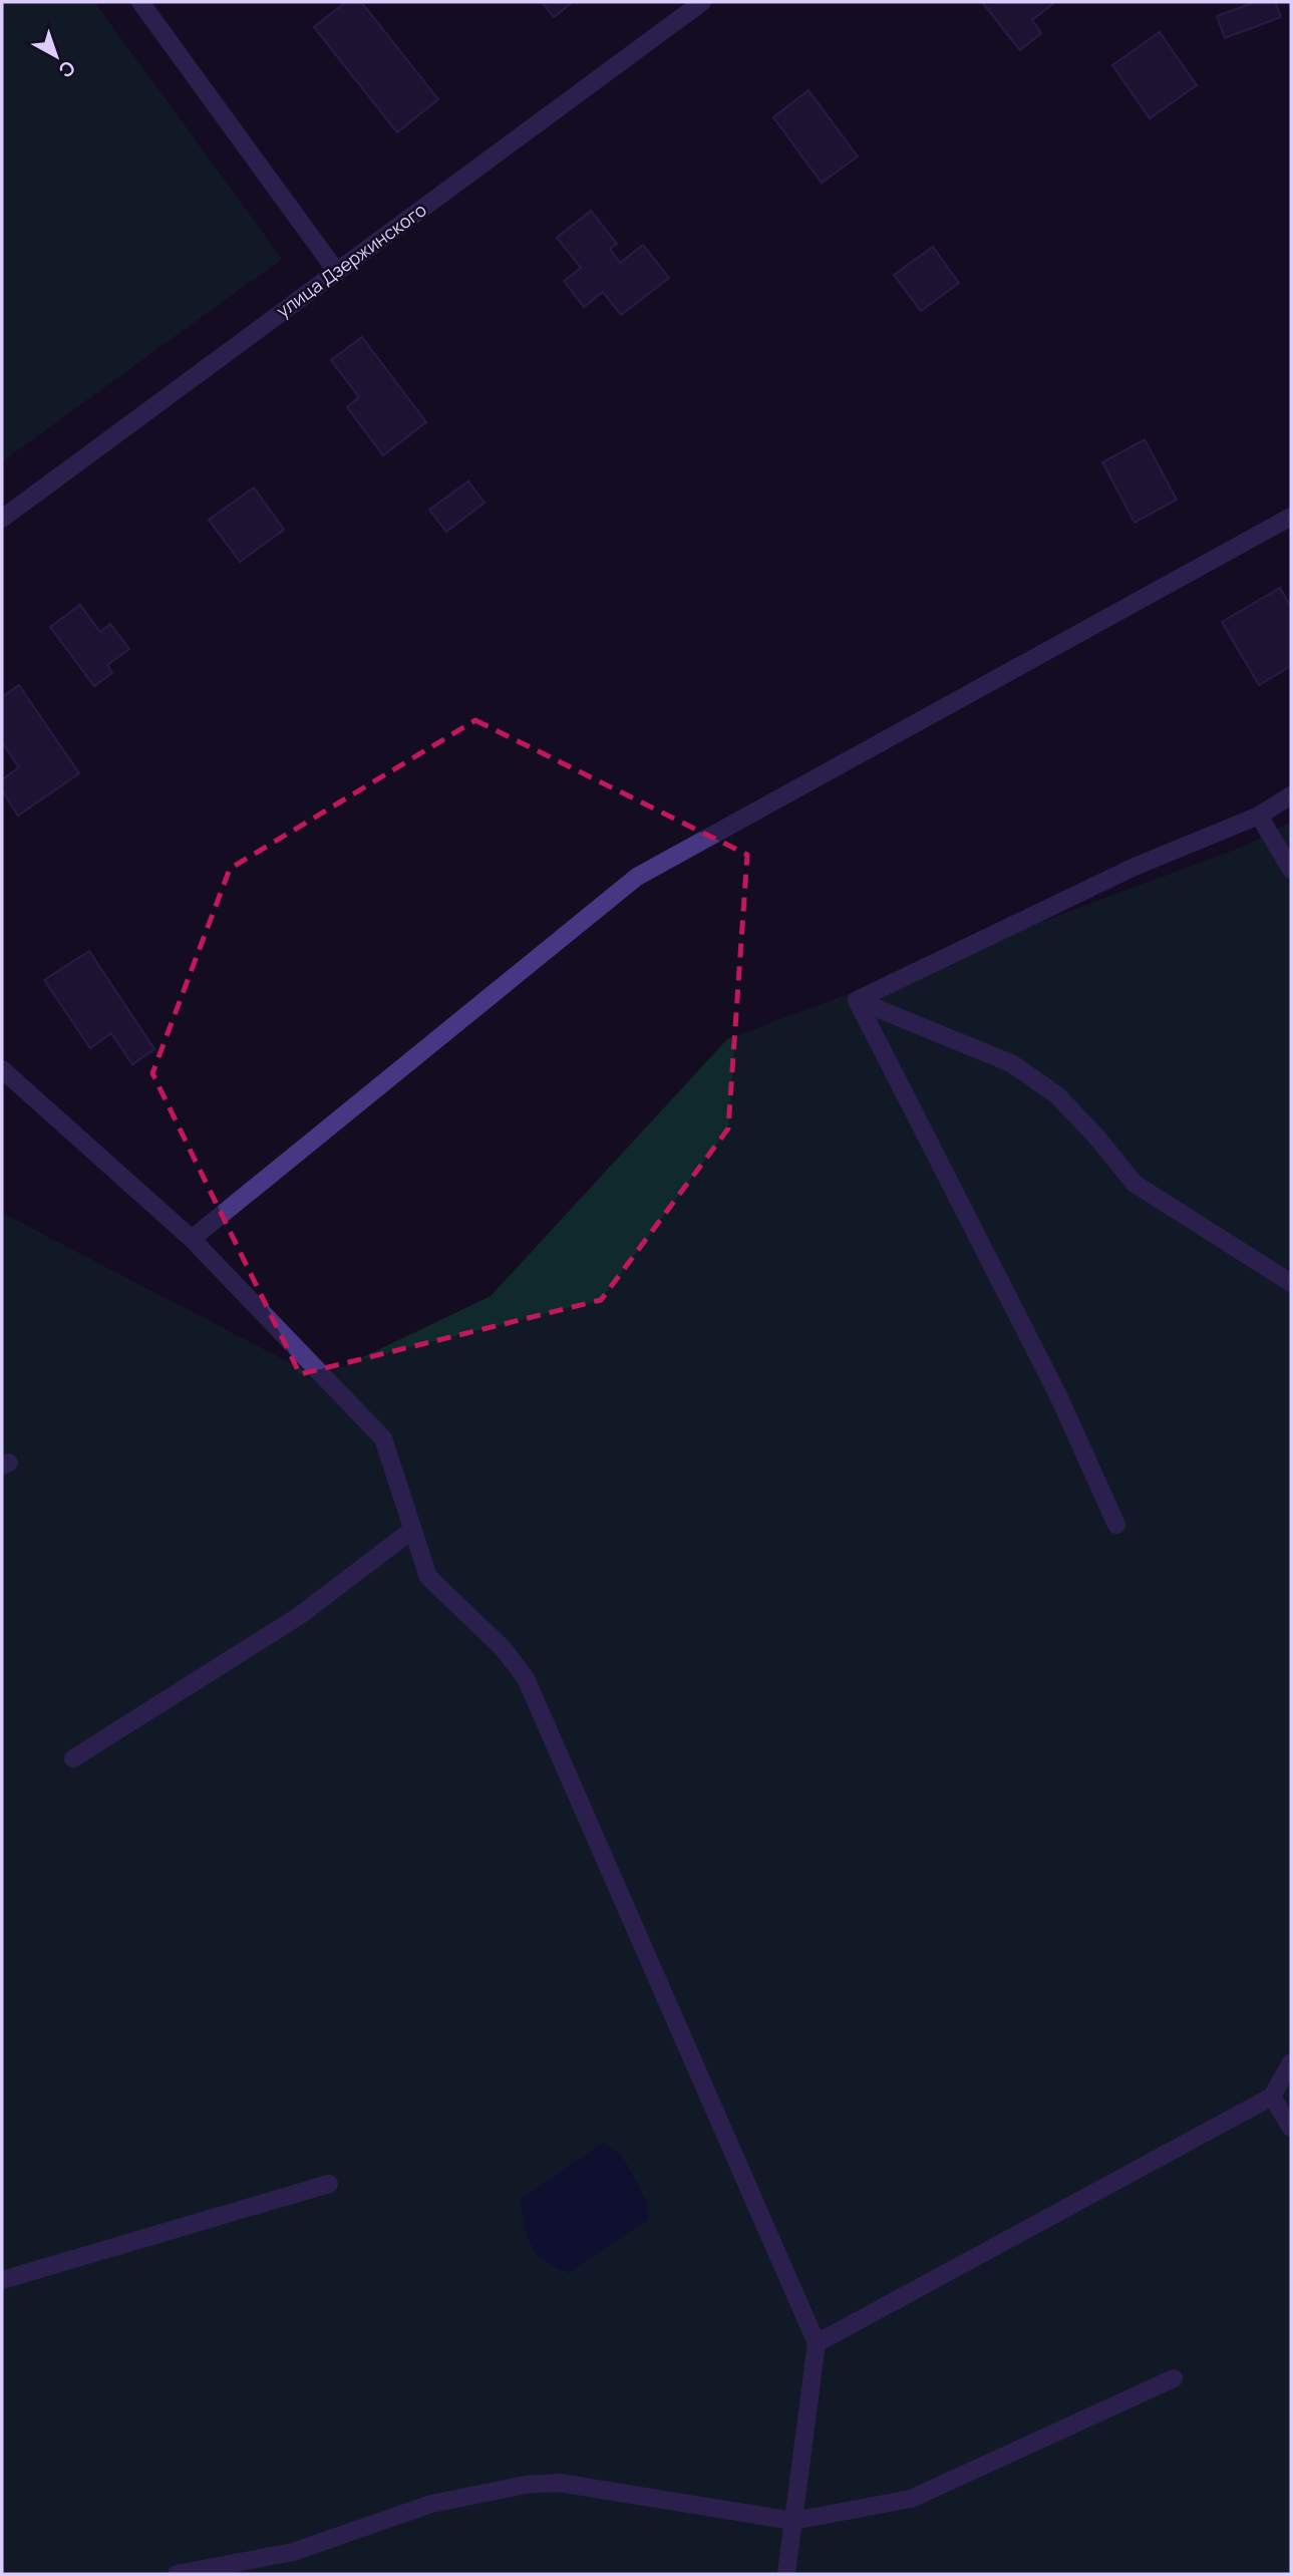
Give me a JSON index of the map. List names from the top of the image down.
{
  "streets": {
    "street": ["улица Дзержинского"]
  },
  "north": "bottom right"
}
